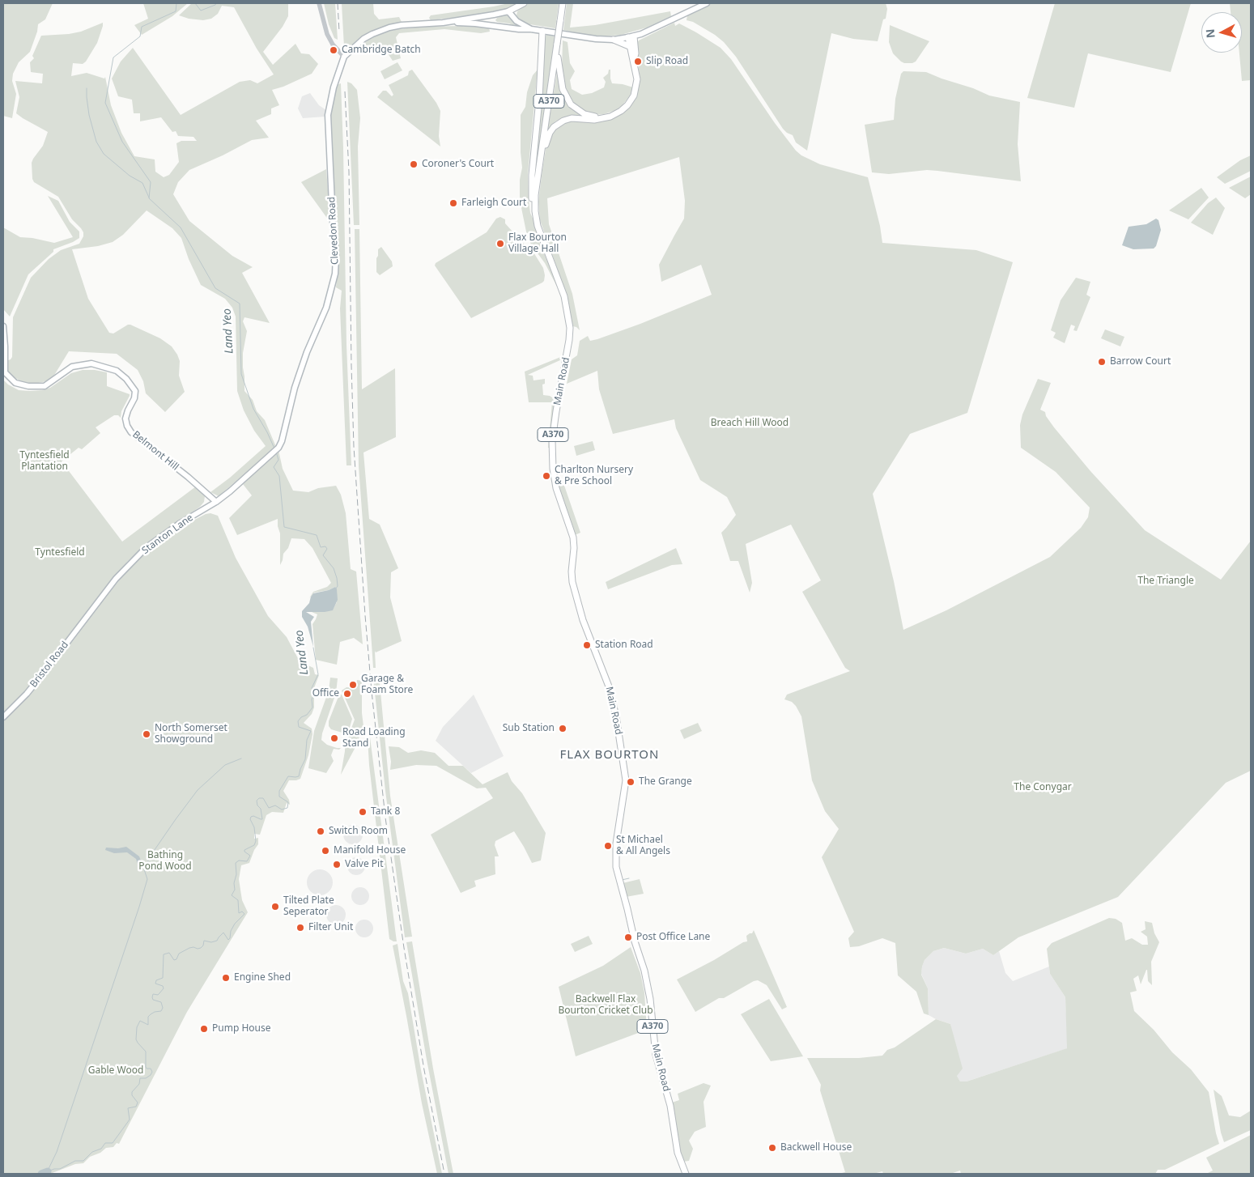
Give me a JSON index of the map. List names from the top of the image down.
{
  "streets": {
    "main road": [
      "A370",
      "Clevedon Road",
      "Main Road",
      "Belmont Hill",
      "Stanton Lane",
      "Bristol Road"
    ]
  },
  "crossings": [
    ["A370", "Main Road"],
    ["Clevedon Road", "Belmont Hill"],
    ["Clevedon Road", "Stanton Lane"],
    ["Belmont Hill", "Stanton Lane"],
    ["Stanton Lane", "Bristol Road"]
  ],
  "districts": ["FLAX BOURTON"],
  "water": ["Land Yeo"],
  "parks": [
    "Breach Hill Wood",
    "Tyntesfield Plantation",
    "Tyntesfield",
    "The Triangle",
    "The Conygar",
    "Bathing Pond Wood",
    "Backwell Flax Bourton Cricket Club",
    "Gable Wood"
  ],
  "places": [
    "Cambridge Batch",
    "Slip Road",
    "Coroner's Court",
    "Farleigh Court",
    "Flax Bourton Village Hall",
    "Barrow Court",
    "Charlton Nursery & Pre School",
    "Station Road",
    "Garage & Foam Store",
    "Office",
    "Sub Station",
    "North Somerset Showground",
    "Road Loading Stand",
    "The Grange",
    "Tank 8",
    "Switch Room",
    "St Michael & All Angels",
    "Manifold House",
    "Valve Pit",
    "Tilted Plate Seperator",
    "Filter Unit",
    "Post Office Lane",
    "Engine Shed",
    "Pump House",
    "Backwell House"
  ],
  "north": "left"
}
